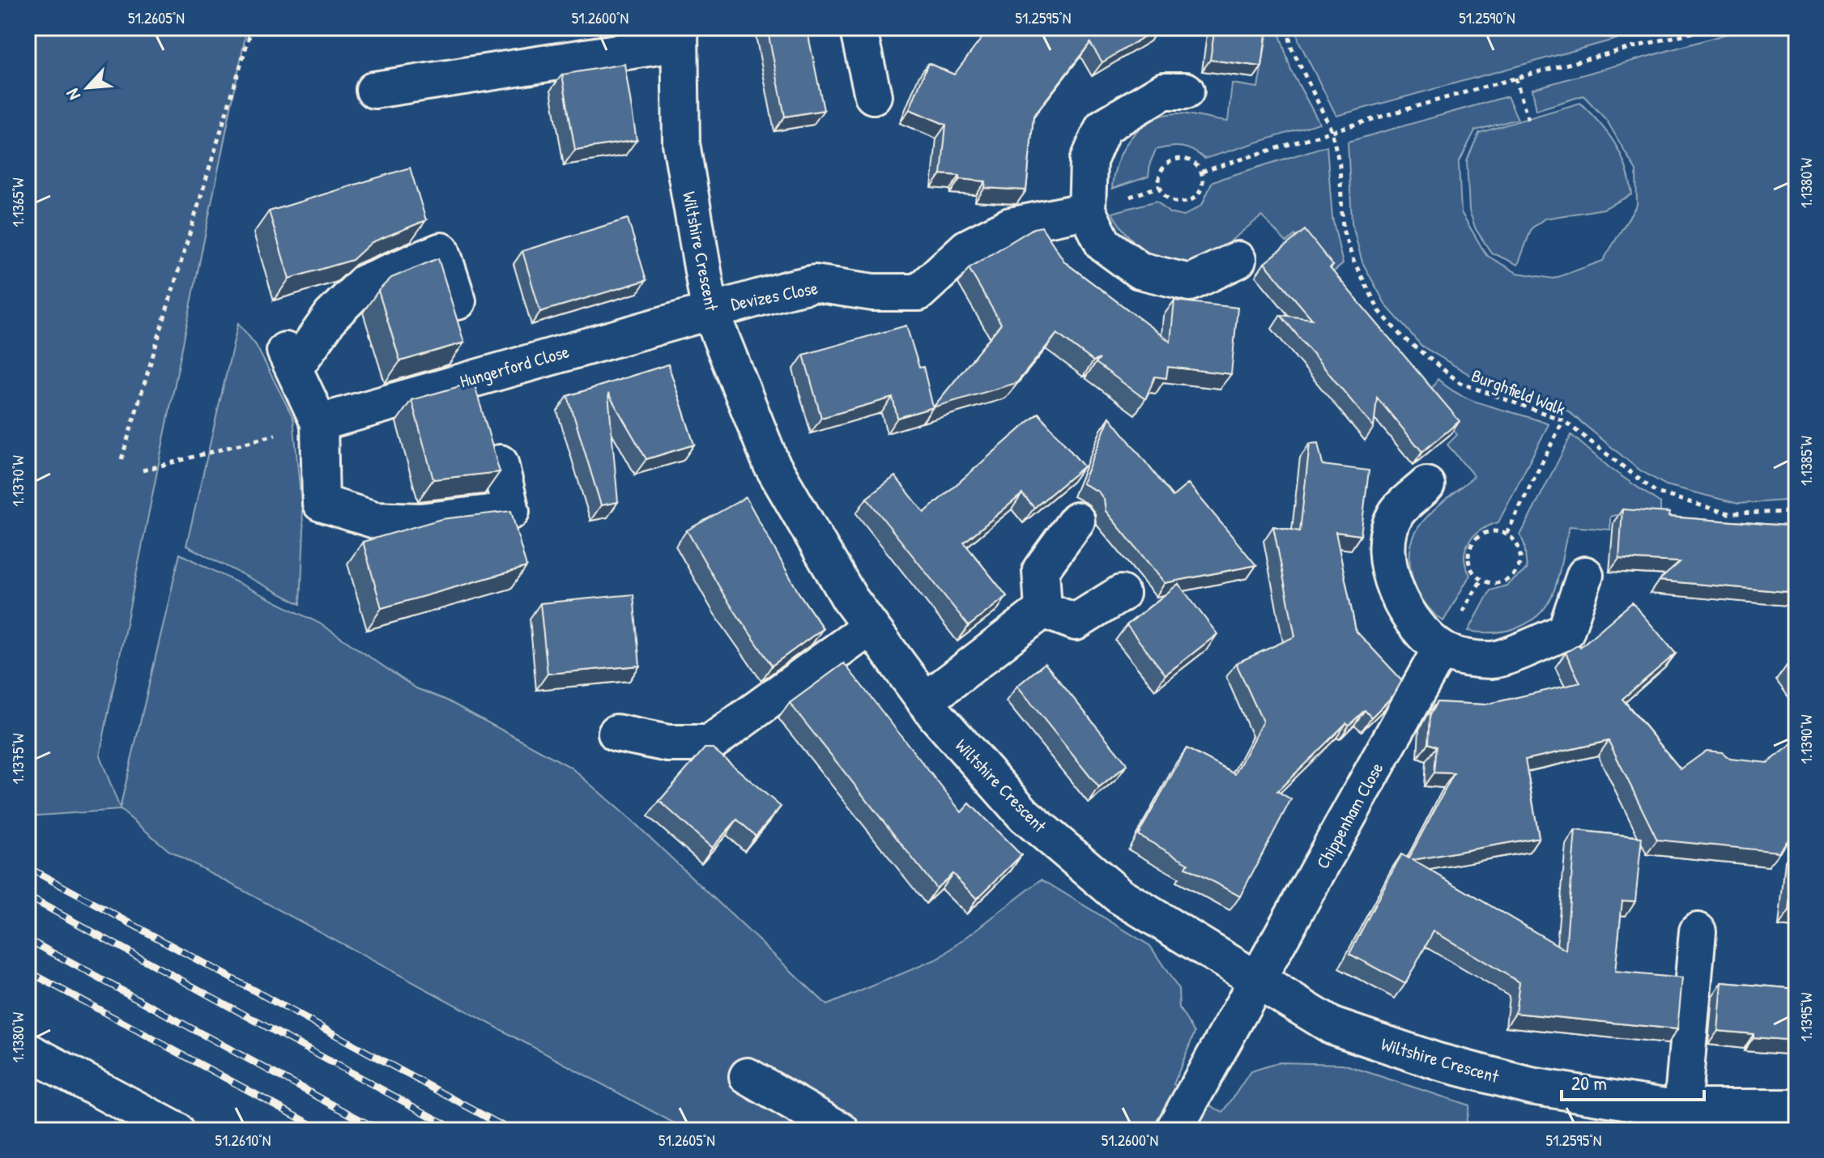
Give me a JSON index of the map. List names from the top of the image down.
{
  "streets": {
    "street": [
      "Wiltshire Crescent",
      "Devizes Close",
      "Hungerford Close",
      "Chippenham Close"
    ],
    "path": ["Burghfield Walk"]
  },
  "crossings": [
    ["Wiltshire Crescent", "Devizes Close"],
    ["Wiltshire Crescent", "Hungerford Close"],
    ["Wiltshire Crescent", "Chippenham Close"],
    ["Devizes Close", "Hungerford Close"]
  ],
  "scale_bar": "20 m",
  "north": "bottom left",
  "coordinates": [
    "51.2605°N",
    "51.2600°N",
    "51.2595°N",
    "51.2590°N",
    "1.1380°W",
    "1.1365°W",
    "1.1385°W",
    "1.1370°W",
    "1.1390°W",
    "1.1375°W",
    "1.1395°W",
    "51.2610°N"
  ]
}
